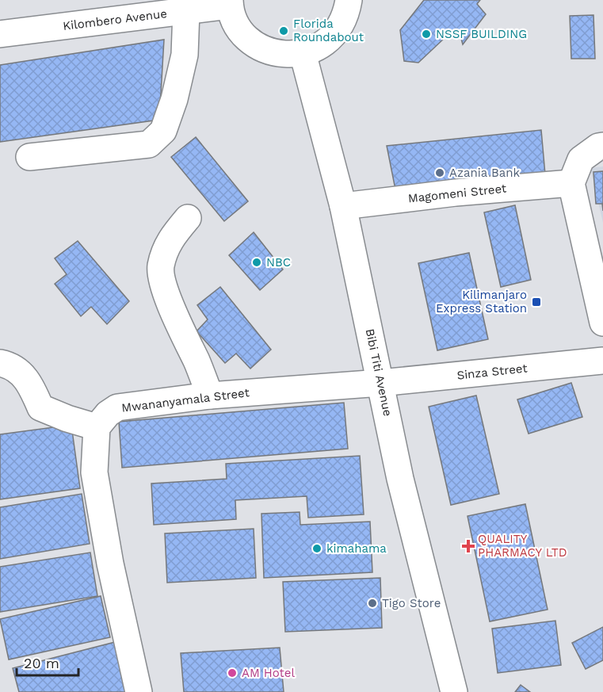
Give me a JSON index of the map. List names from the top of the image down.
{
  "streets": {
    "street": [
      "Kilombero Avenue",
      "Magomeni Street",
      "Sinza Street",
      "Bibi Titi Avenue",
      "Mwananyamala Street"
    ]
  },
  "crossings": [
    ["Magomeni Street", "Bibi Titi Avenue"],
    ["Sinza Street", "Bibi Titi Avenue"],
    ["Sinza Street", "Mwananyamala Street"],
    ["Bibi Titi Avenue", "Mwananyamala Street"]
  ],
  "places": {
    "other": [
      "Florida Roundabout",
      "NSSF BUILDING",
      "Azania Bank",
      "NBC",
      "kimahama",
      "Tigo Store",
      "AM Hotel"
    ],
    "transit": ["Kilimanjaro Express Station"],
    "health": ["QUALITY PHARMACY LTD"]
  },
  "scale_bar": "20 m"
}
